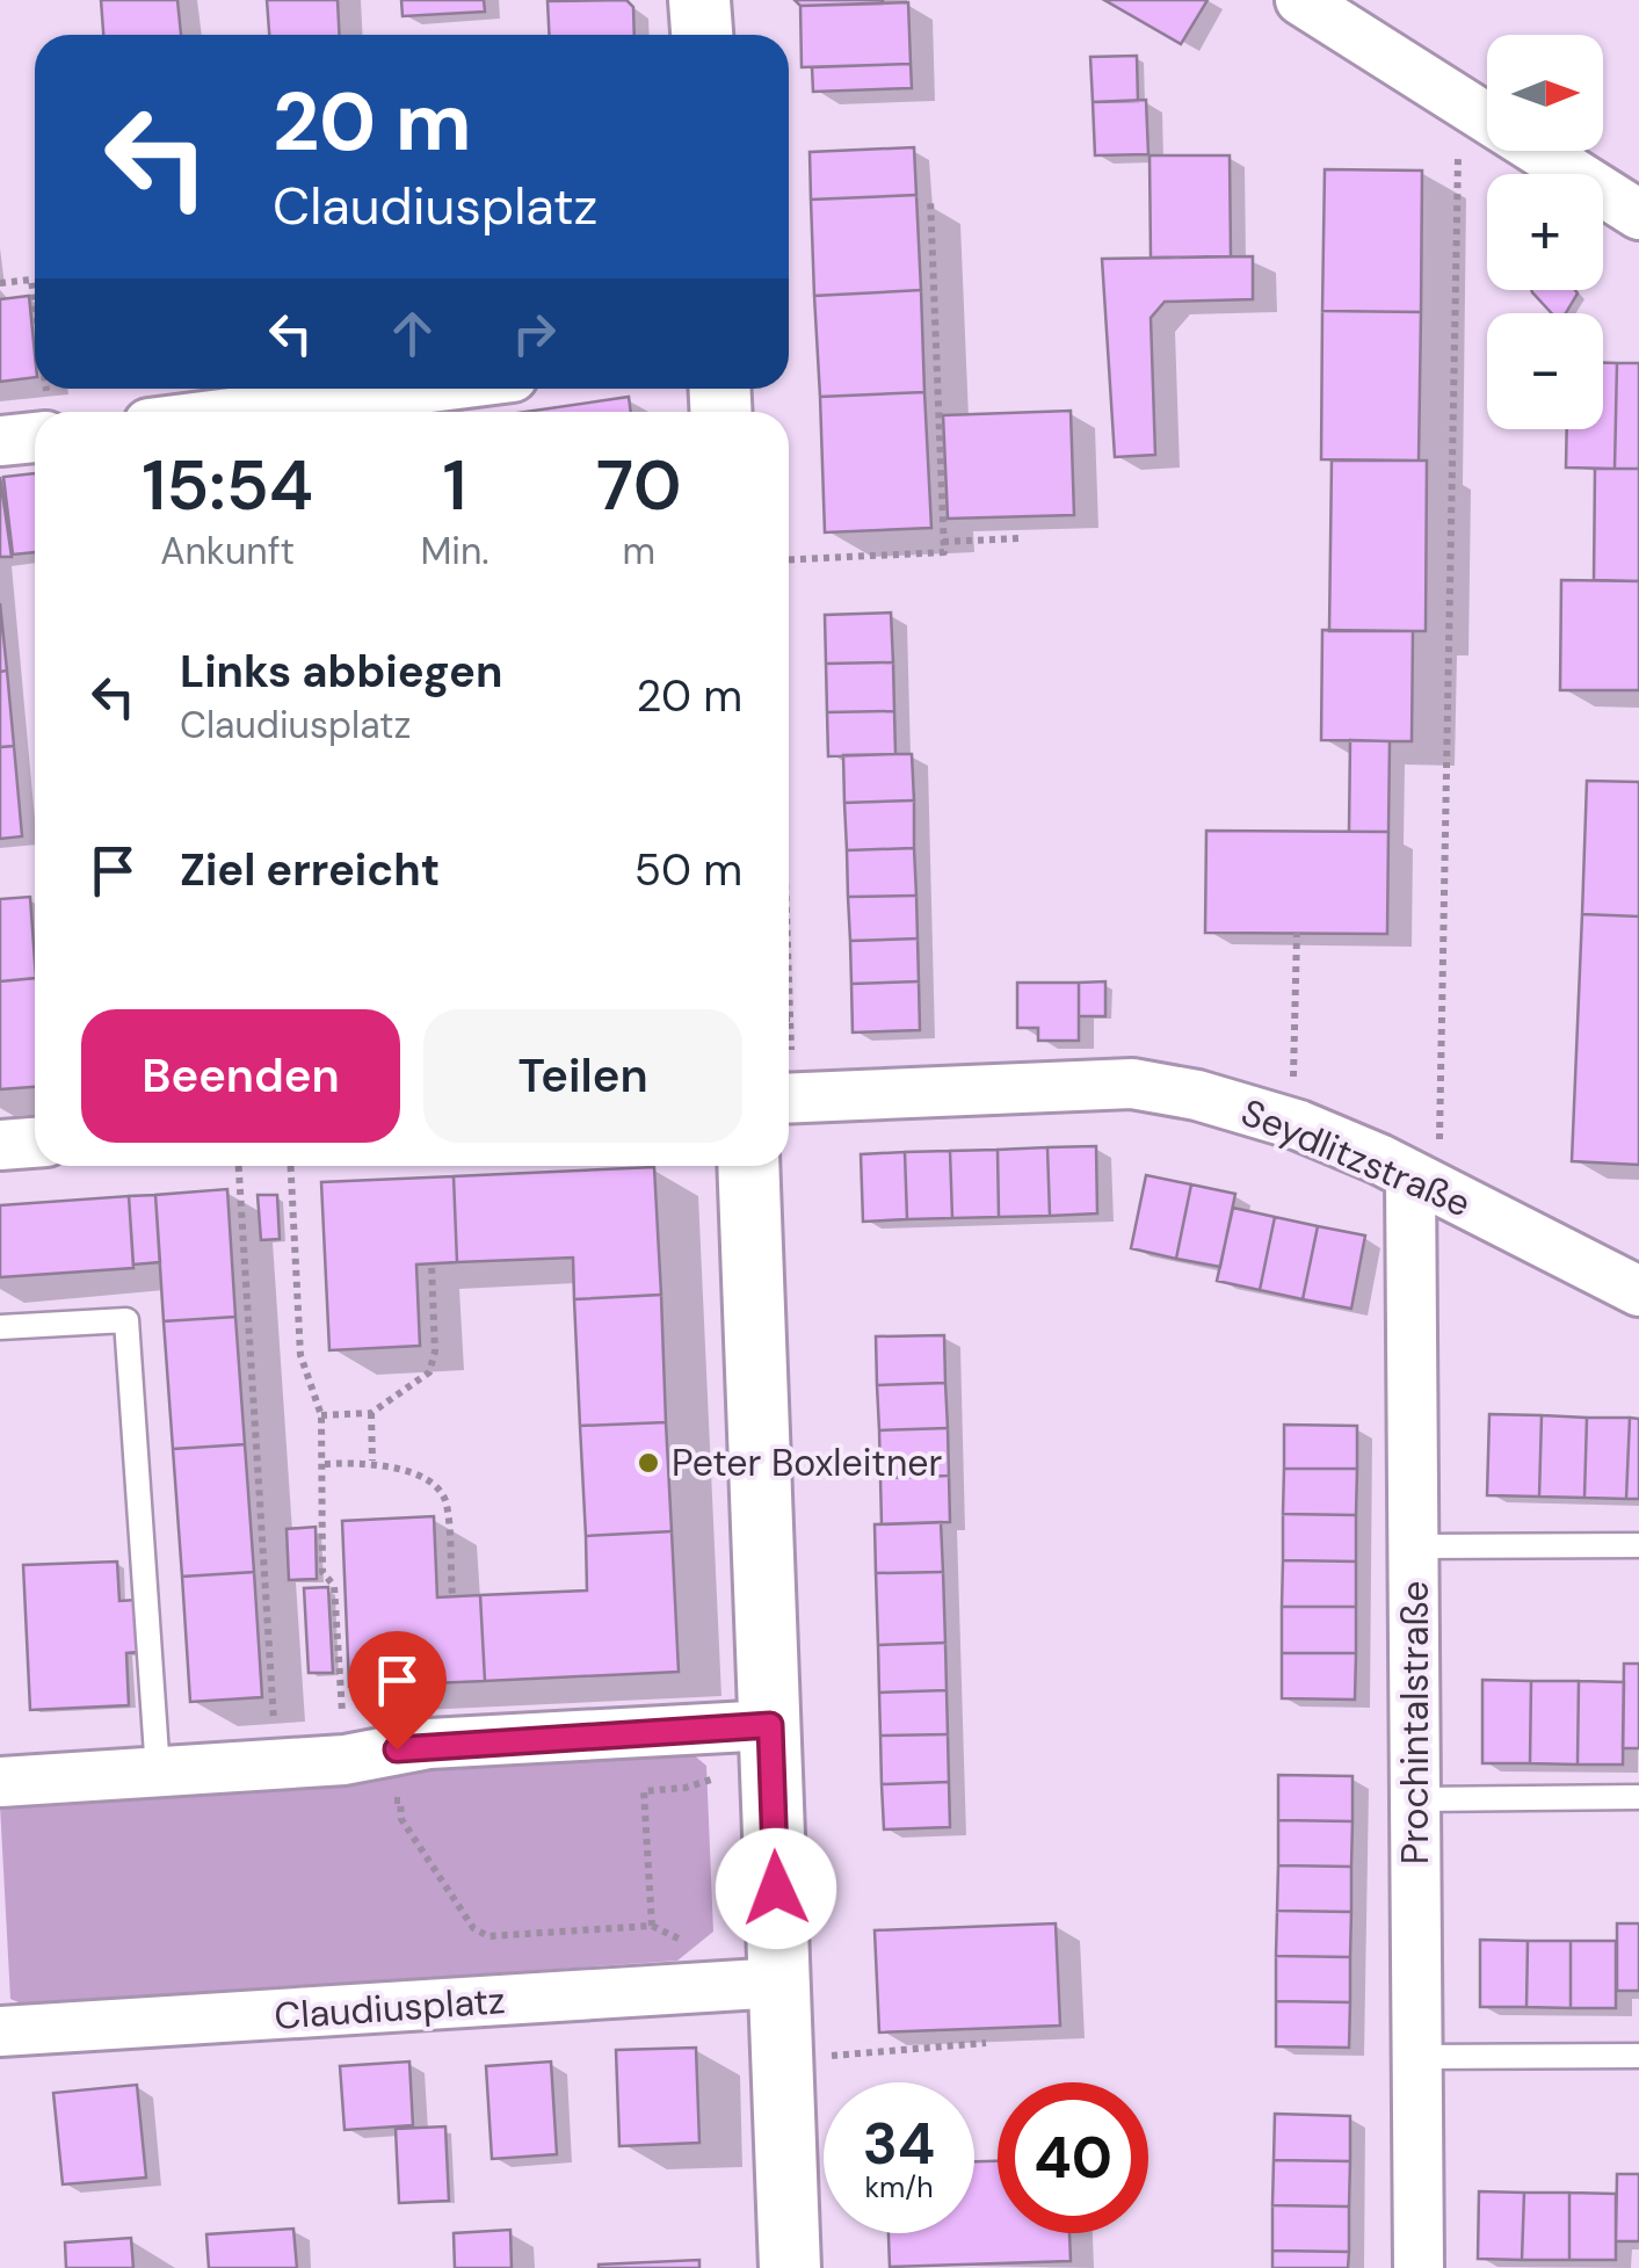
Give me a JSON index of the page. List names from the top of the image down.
{
  "streets": {
    "street": ["Seydlitzstraße", "Prochintalstraße", "Claudiusplatz"]
  },
  "crossings": [
    ["Seydlitzstraße", "Prochintalstraße"]
  ],
  "places": ["Peter Boxleitner"],
  "north": "right",
  "page": {
    "map_buttons": ["+", "−"],
    "turn": ["20 m", "Claudiusplatz"],
    "eta": [
      "15:54",
      "Ankunft",
      "1",
      "Min.",
      "70",
      "m"
    ],
    "list": [
      {
        "name": "Links abbiegen",
        "note": "Claudiusplatz",
        "value": "20 m"
      },
      {
        "name": "Ziel erreicht",
        "value": "50 m"
      }
    ],
    "buttons": ["Beenden", "Teilen"],
    "speed": "34 km/h",
    "limit": "40"
  }
}
